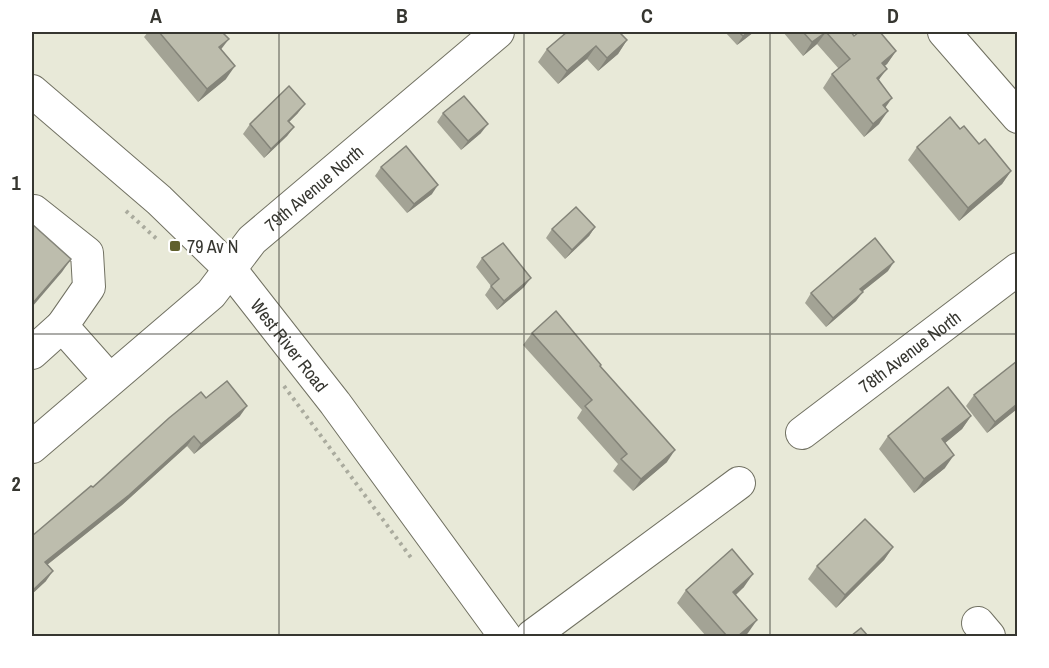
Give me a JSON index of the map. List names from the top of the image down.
{
  "streets": {
    "street": ["79th Avenue North", "West River Road", "78th Avenue North"]
  },
  "crossings": [
    ["79th Avenue North", "West River Road"]
  ],
  "places": {
    "transit": ["79 Av N"]
  },
  "grid": {
    "columns": [
      "A",
      "B",
      "C",
      "D"
    ],
    "rows": ["1", "2"]
  }
}
